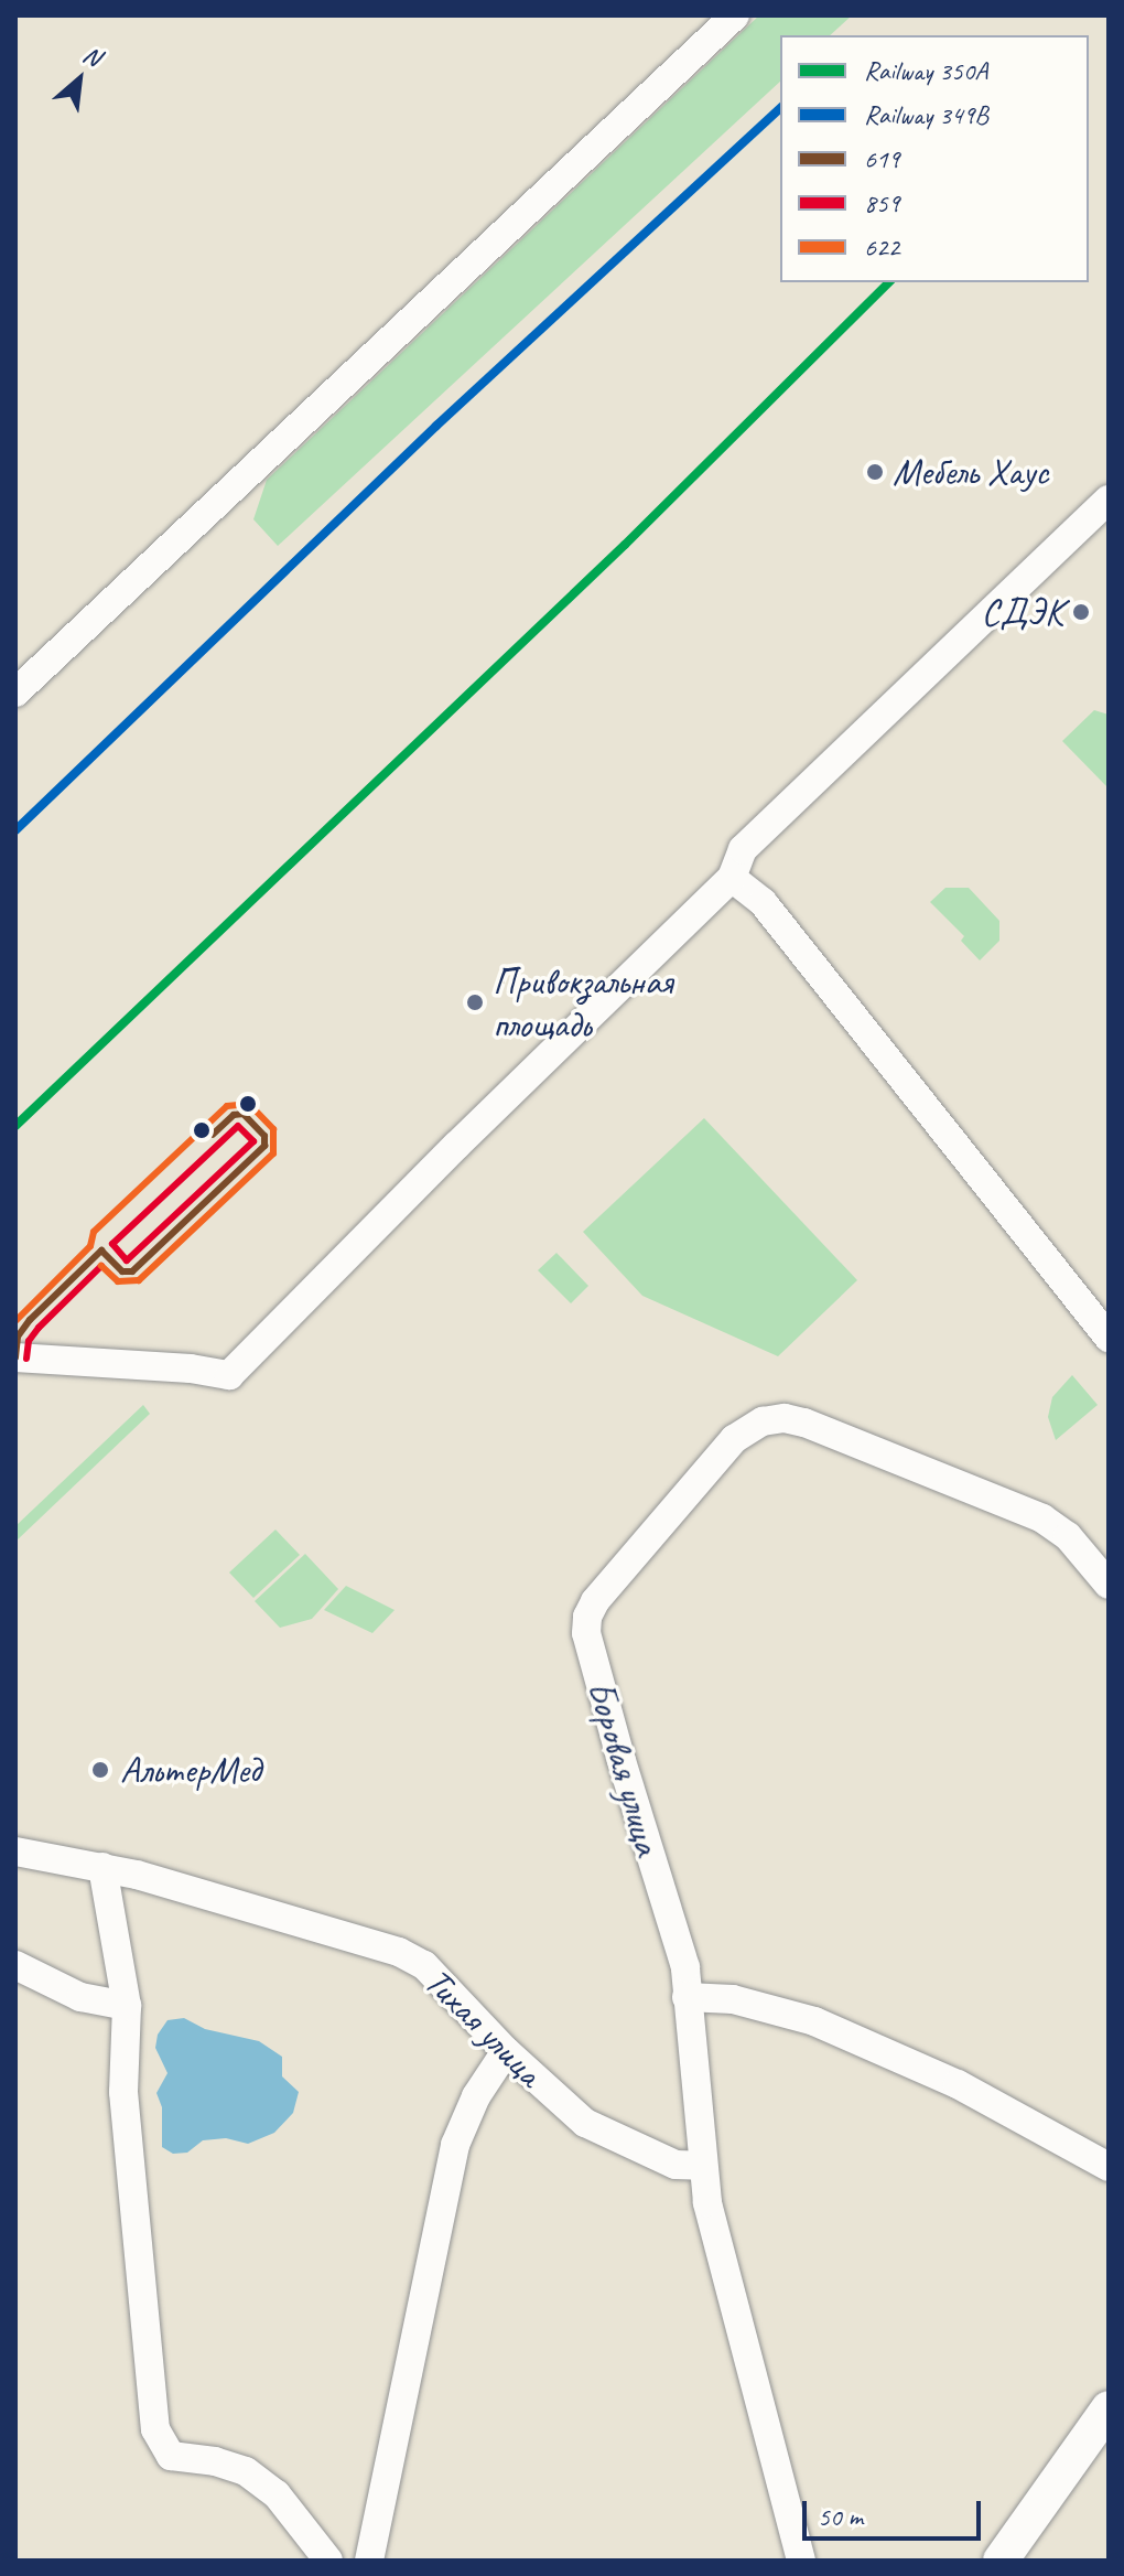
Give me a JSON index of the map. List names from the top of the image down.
{
  "streets": {
    "street": ["Боровая улица", "Тихая улица"]
  },
  "crossings": [
    ["Боровая улица", "Тихая улица"]
  ],
  "places": [
    "Мебель Хаус",
    "СДЭК",
    "Привокзальная площадь",
    "АльтерМед"
  ],
  "lines": [
    "rail line 349В",
    "rail line 350А",
    "transit line 622",
    "transit line 619",
    "transit line 859"
  ],
  "legend": [
    "Railway 350А",
    "Railway 349В",
    "619",
    "859",
    "622"
  ],
  "scale_bar": "50 m",
  "north": "top right"
}
